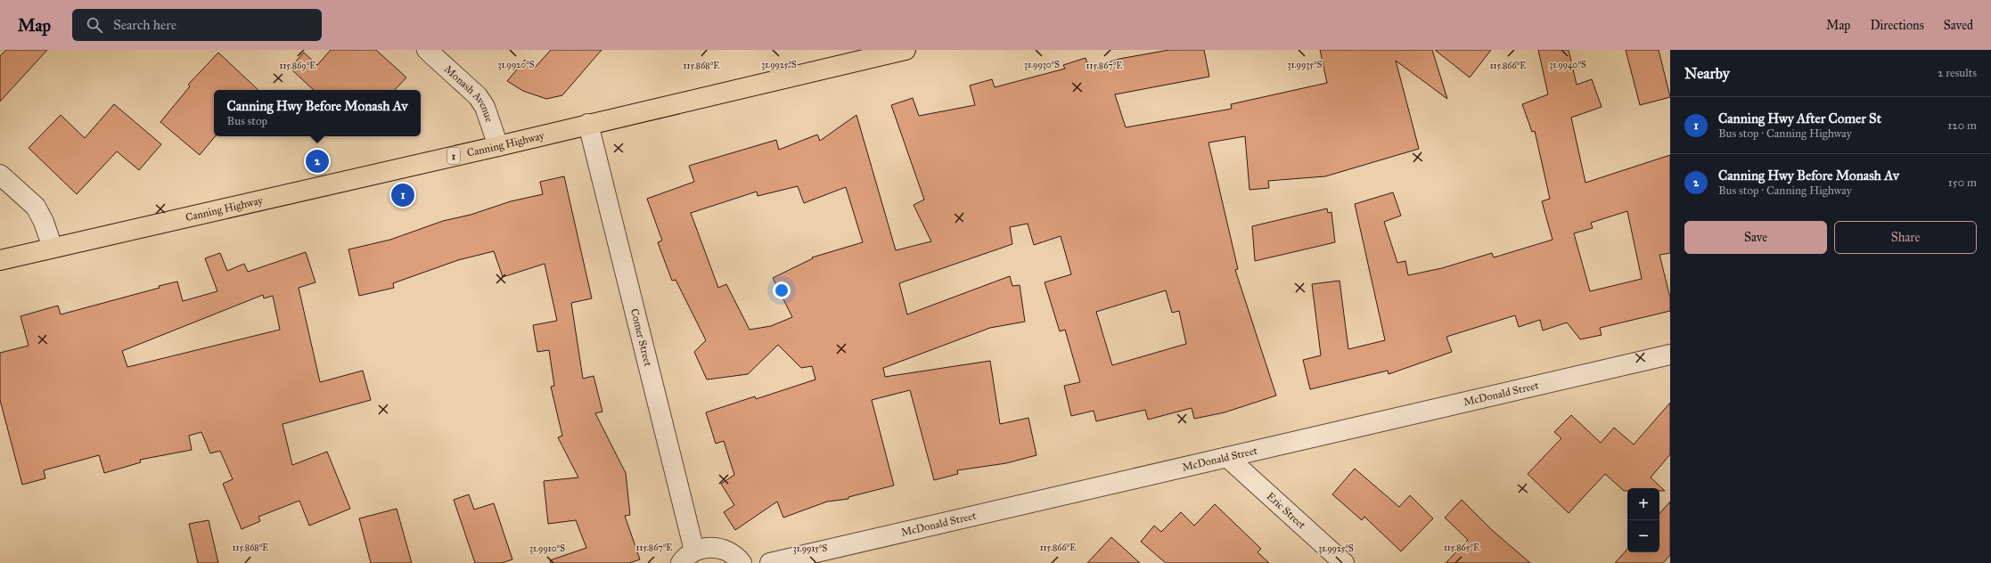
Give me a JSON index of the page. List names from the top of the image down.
{
  "streets": {
    "highway": ["Canning Highway", "1"],
    "street": [
      "Monash Avenue",
      "Comer Street",
      "McDonald Street",
      "Eric Street"
    ]
  },
  "crossings": [
    ["Monash Avenue", "Canning Highway"],
    ["Canning Highway", "Comer Street"],
    ["McDonald Street", "Eric Street"]
  ],
  "page": {
    "header": "Map",
    "search": "Search here",
    "nav": ["Map", "Directions", "Saved"],
    "heading": ["Nearby", "2 results"],
    "popup": ["Canning Hwy Before Monash Av", "Bus stop"],
    "list": [
      {
        "mark": "1",
        "name": "Canning Hwy After Comer St",
        "note": "Bus stop · Canning Highway",
        "value": "120 m"
      },
      {
        "mark": "2",
        "name": "Canning Hwy Before Monash Av",
        "note": "Bus stop · Canning Highway",
        "value": "150 m"
      }
    ],
    "pins": ["2", "1"],
    "buttons": ["Save", "Share"],
    "map_buttons": ["+", "−"]
  },
  "coordinates": [
    "31.9920°S",
    "31.9925°S",
    "31.9930°S",
    "31.9935°S",
    "31.9940°S",
    "115.869°E",
    "115.868°E",
    "115.867°E",
    "115.866°E",
    "115.865°E",
    "31.9910°S",
    "31.9915°S"
  ]
}
